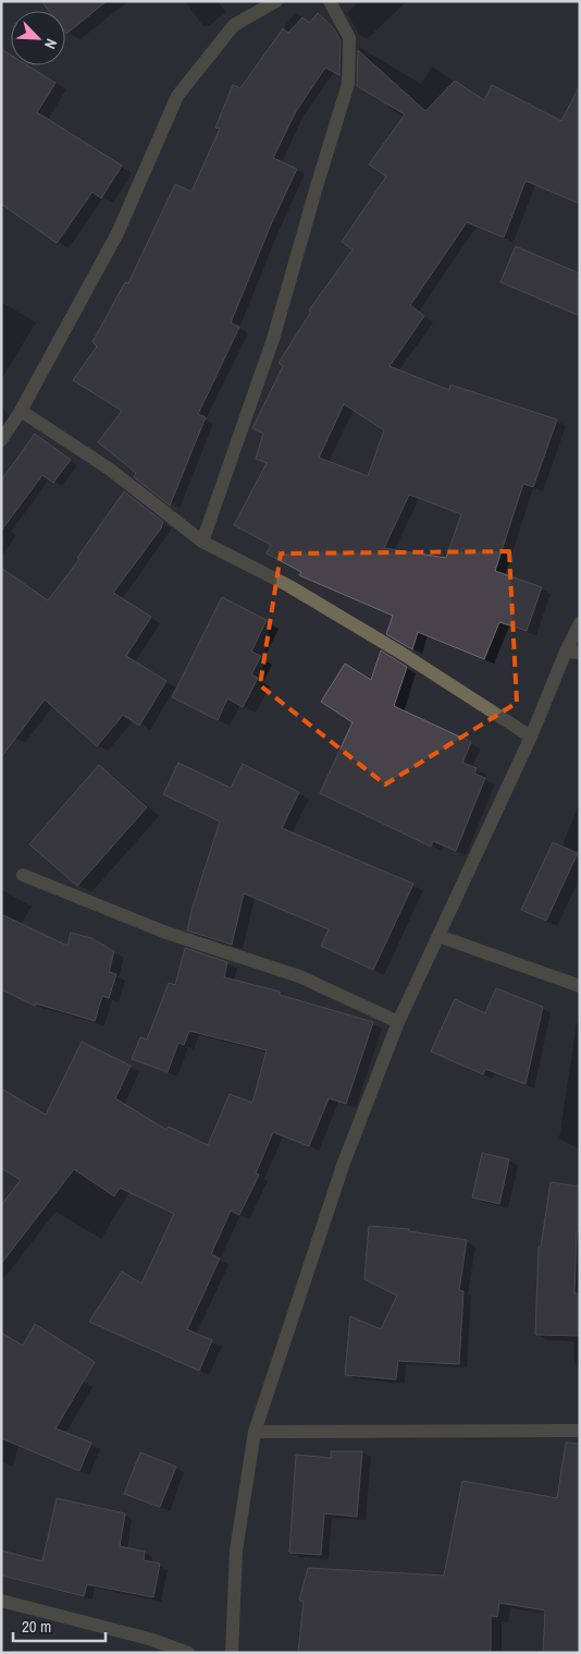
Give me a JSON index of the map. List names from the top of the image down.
{
  "scale_bar": "20 m",
  "north": "bottom right"
}
